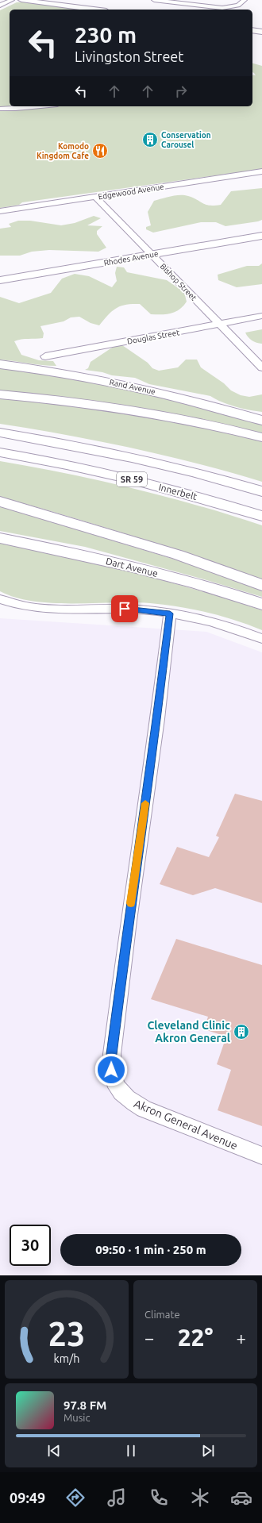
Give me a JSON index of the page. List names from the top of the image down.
{
  "streets": {
    "main road": [
      "Rand Avenue",
      "SR 59",
      "Innerbelt",
      "Dart Avenue"
    ],
    "street": [
      "Edgewood Avenue",
      "Rhodes Avenue",
      "Bishop Street",
      "Douglas Street",
      "Akron General Avenue"
    ]
  },
  "crossings": [
    ["Edgewood Avenue", "Bishop Street"],
    ["Rhodes Avenue", "Bishop Street"],
    ["Bishop Street", "Douglas Street"]
  ],
  "places": {
    "building": ["Conservation Carousel", "Cleveland Clinic Akron General"],
    "restaurant": ["Komodo Kingdom Cafe"]
  },
  "page": {
    "turn": ["230 m", "Livingston Street"],
    "limit": "30",
    "trip": "09:50 · 1 min · 250 m",
    "tile": "Climate",
    "heat": ["−", "22°", "+"],
    "song": ["97.8 FM", "Music"],
    "tabs": "09:49",
    "gauge": ["23", "km/h"]
  }
}
